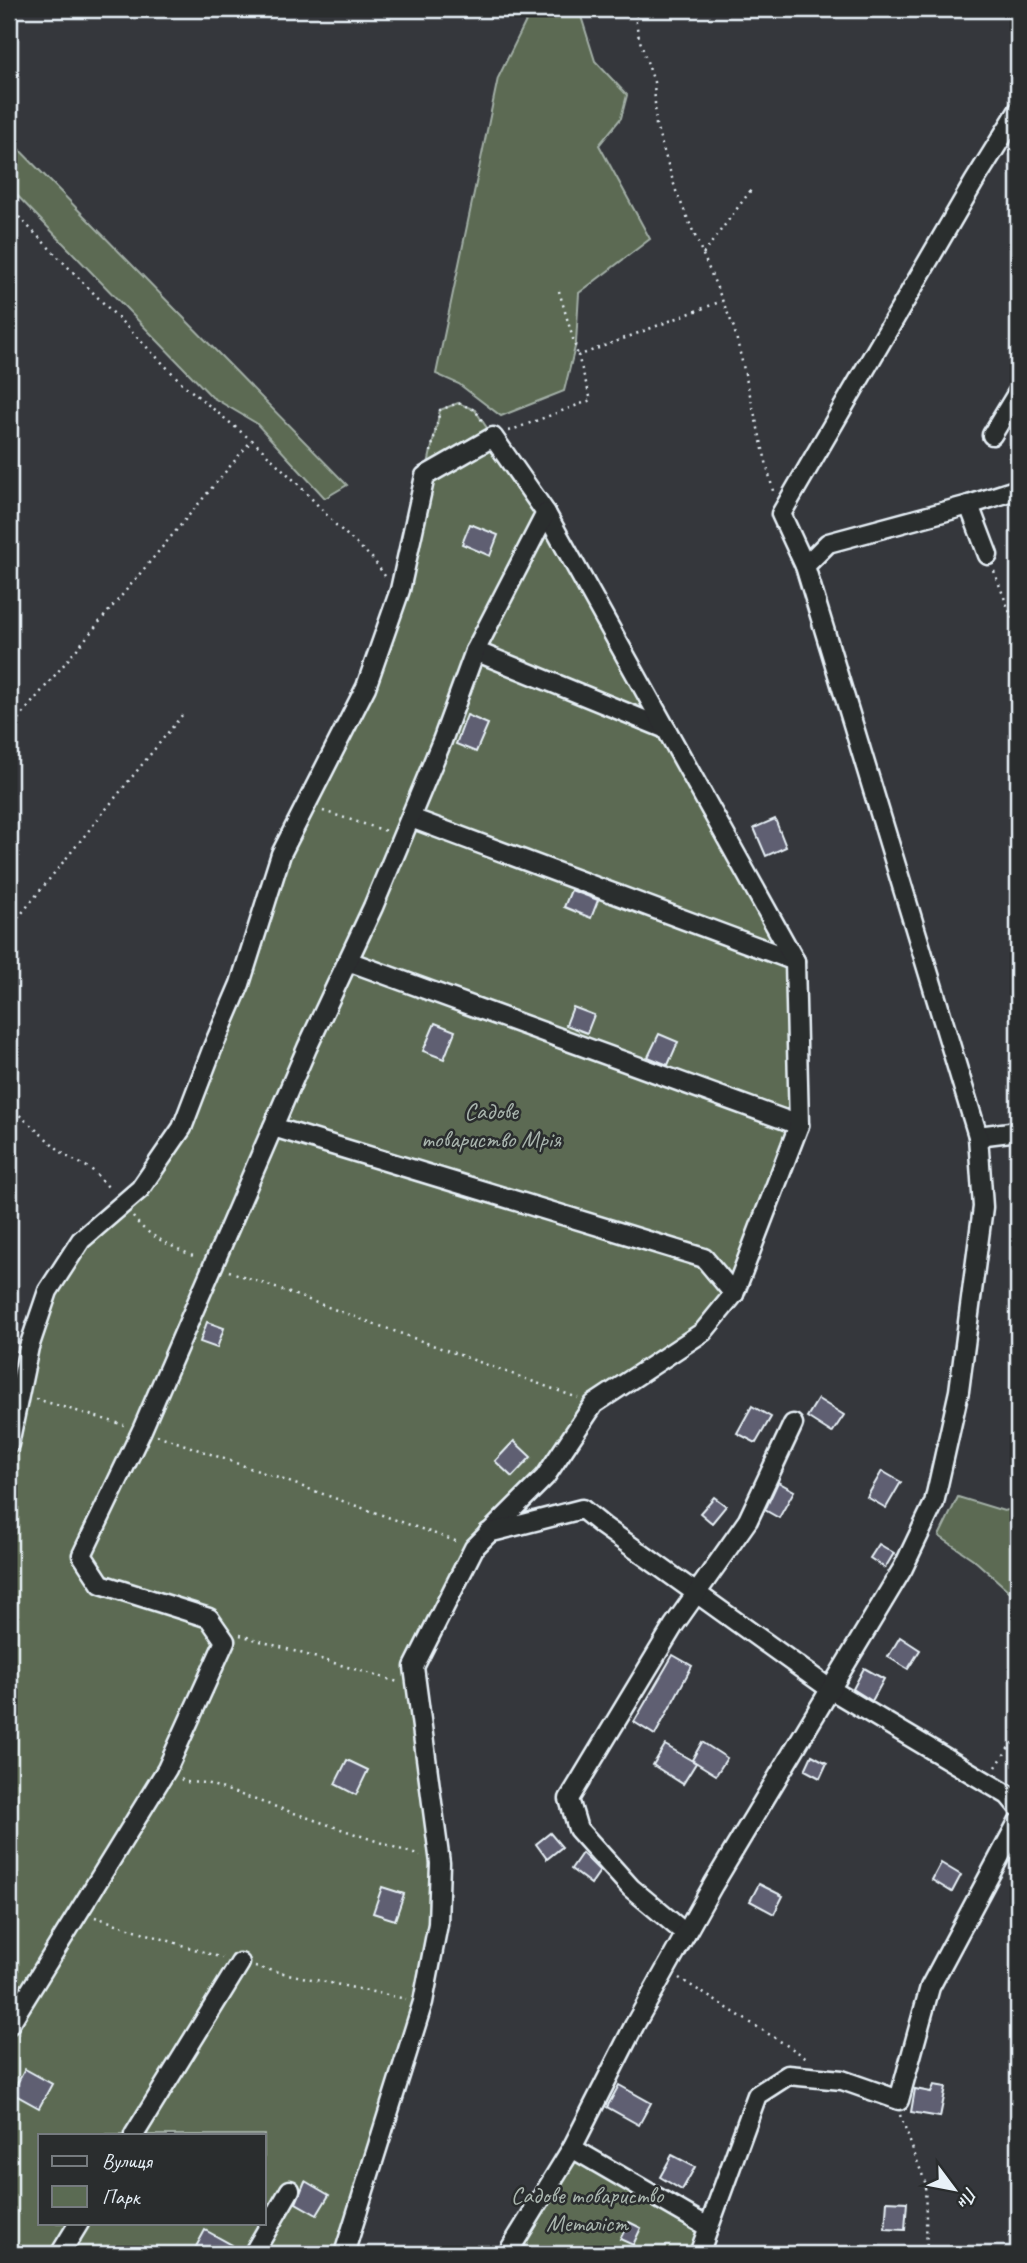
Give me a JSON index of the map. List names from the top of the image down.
{
  "parks": ["Садове товариство Мрія", "Садове товариство Металіст"],
  "legend": ["Вулиця", "Парк"],
  "north": "bottom right"
}
